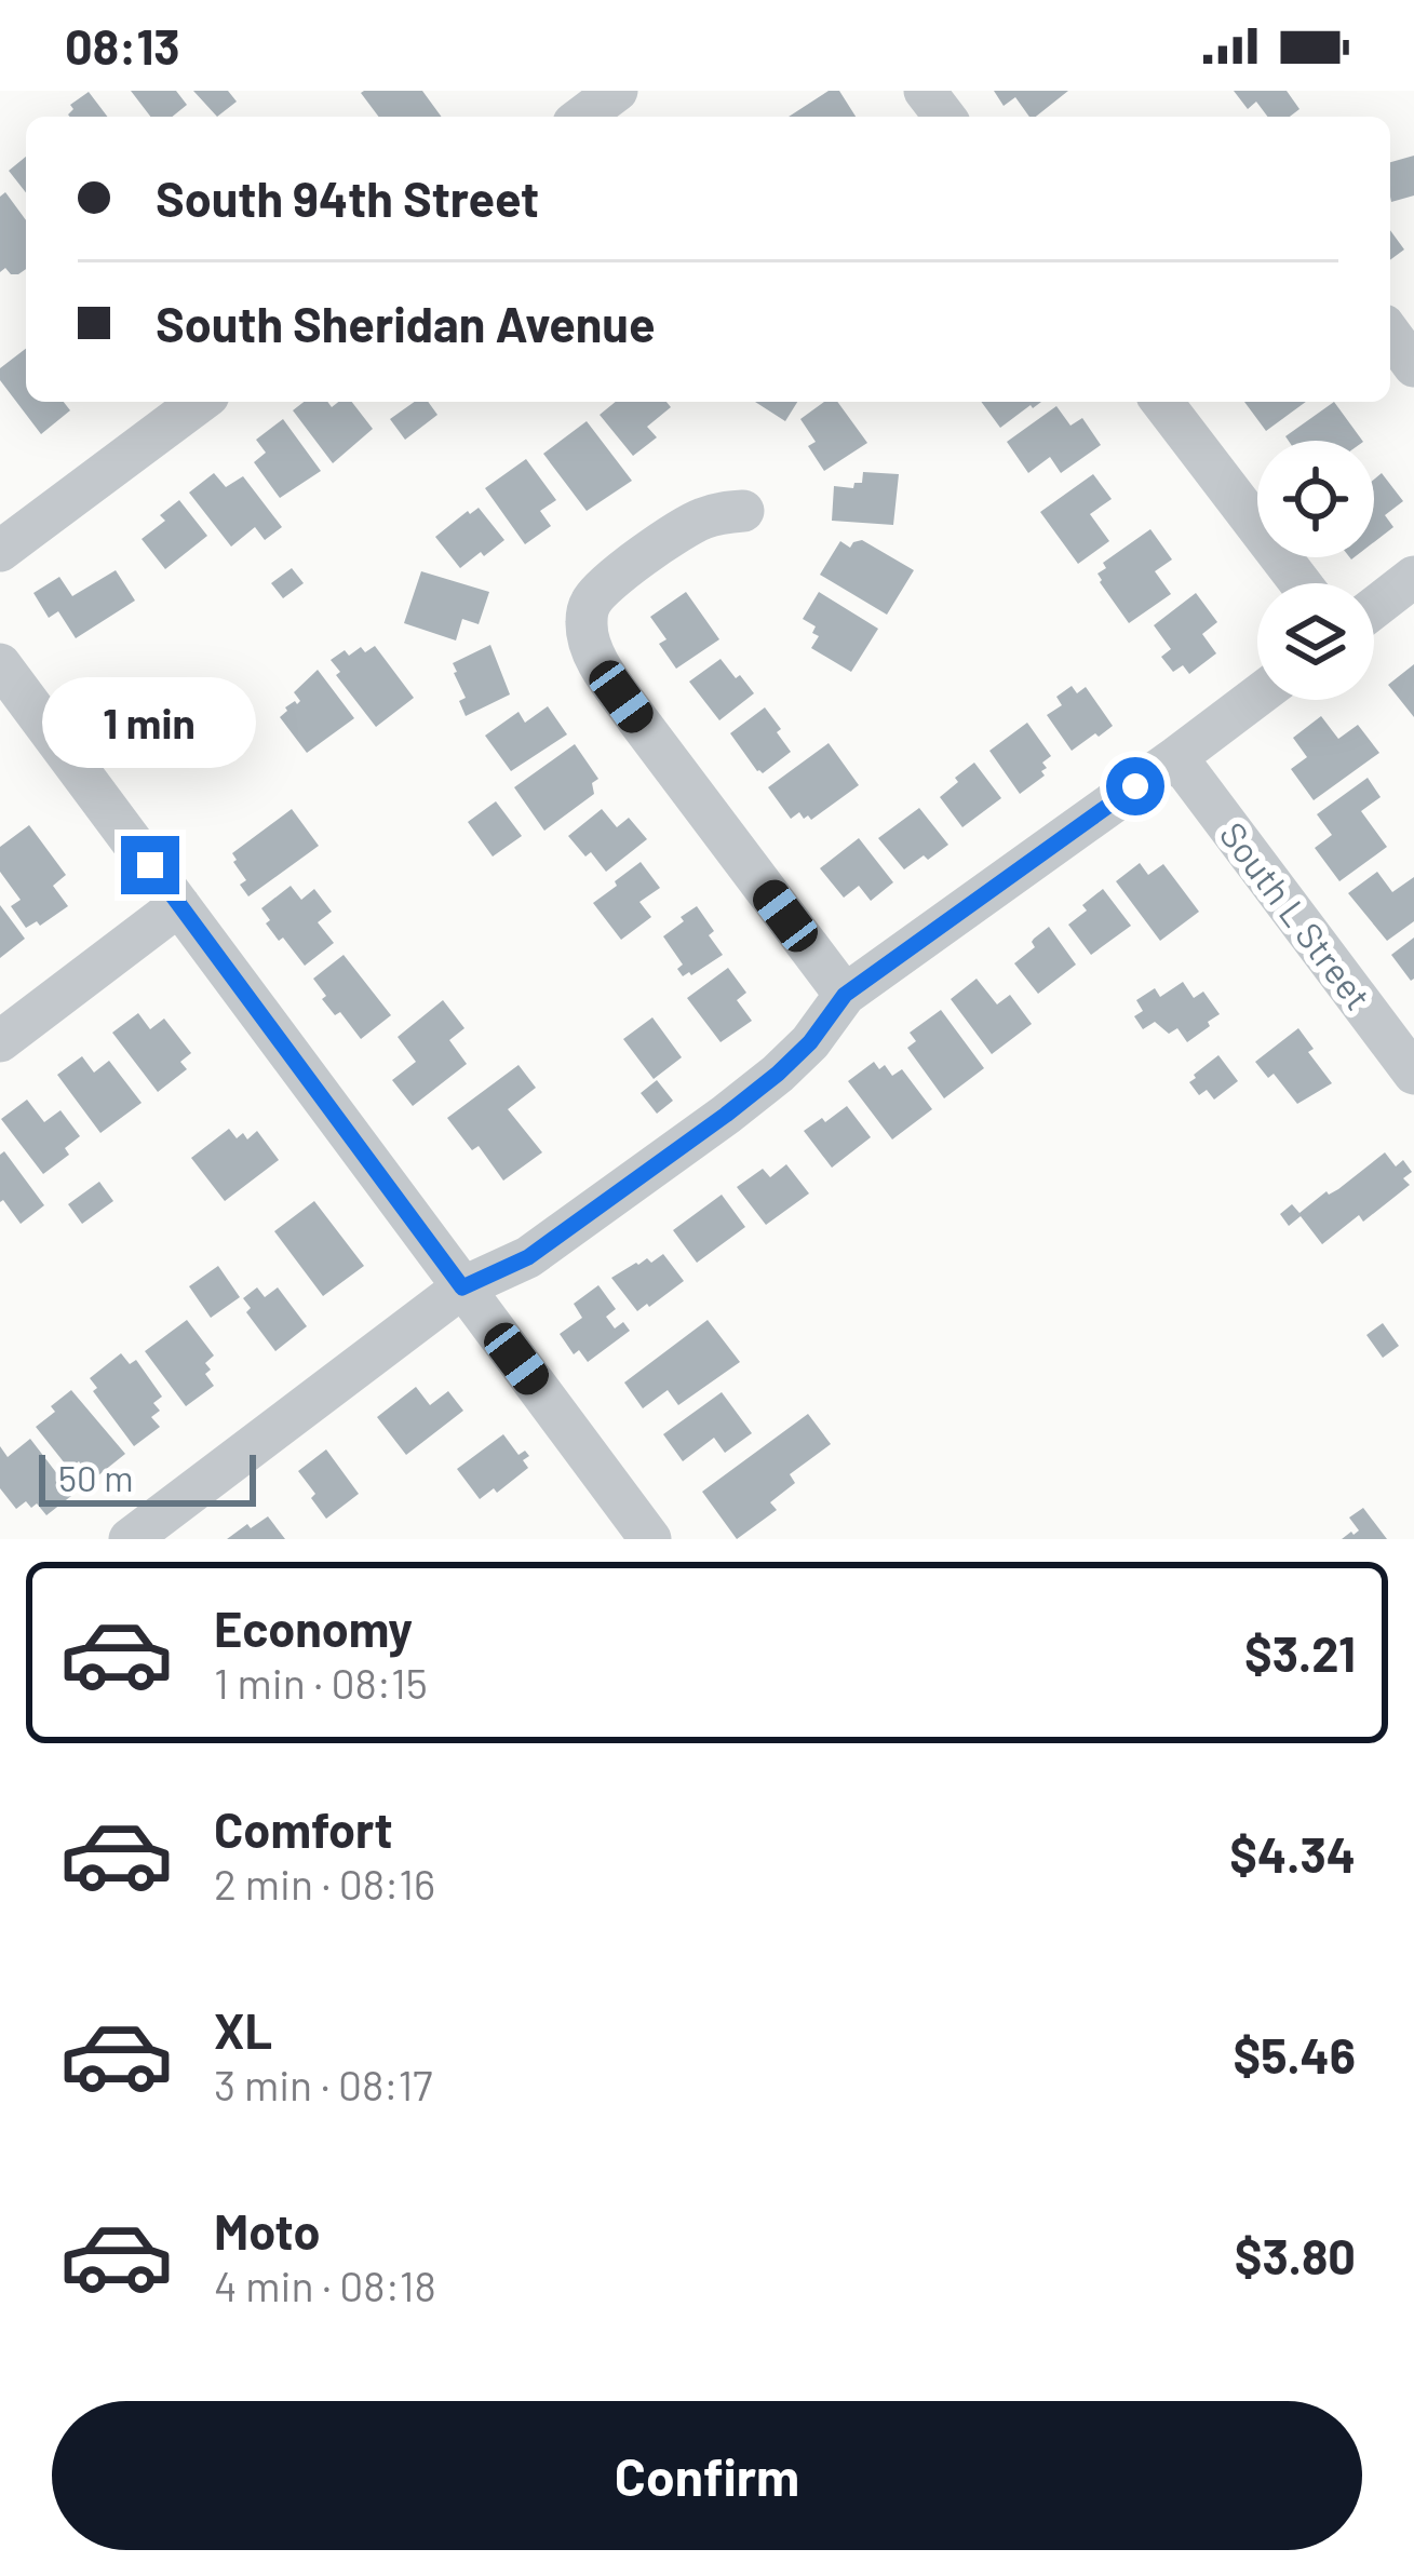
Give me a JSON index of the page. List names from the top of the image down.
{
  "streets": {
    "street": ["South L Street"]
  },
  "scale_bar": "50 m",
  "page": {
    "status": "08:13",
    "banner": ["South 94th Street", "South Sheridan Avenue"],
    "bubble": "1 min",
    "scale": "50 m",
    "list": [
      {
        "name": "Economy",
        "note": "1 min · 08:15",
        "value": "$3.21"
      },
      {
        "name": "Comfort",
        "note": "2 min · 08:16",
        "value": "$4.34"
      },
      {
        "name": "XL",
        "note": "3 min · 08:17",
        "value": "$5.46"
      },
      {
        "name": "Moto",
        "note": "4 min · 08:18",
        "value": "$3.80"
      }
    ],
    "buttons": "Confirm"
  }
}
